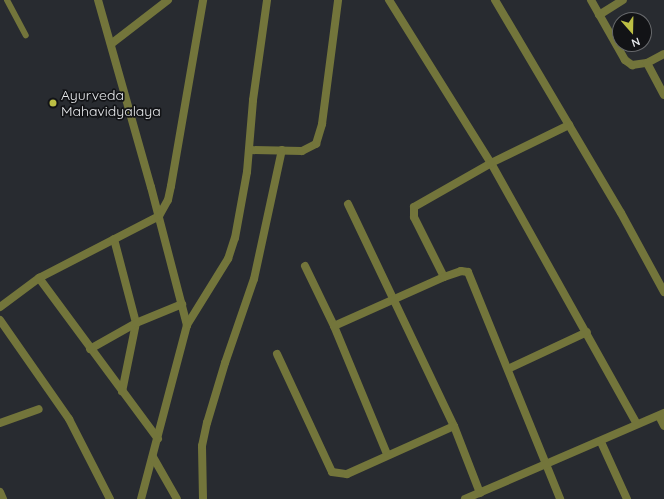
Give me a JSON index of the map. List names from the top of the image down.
{
  "places": ["Ayurveda Mahavidyalaya"],
  "north": "bottom"
}
